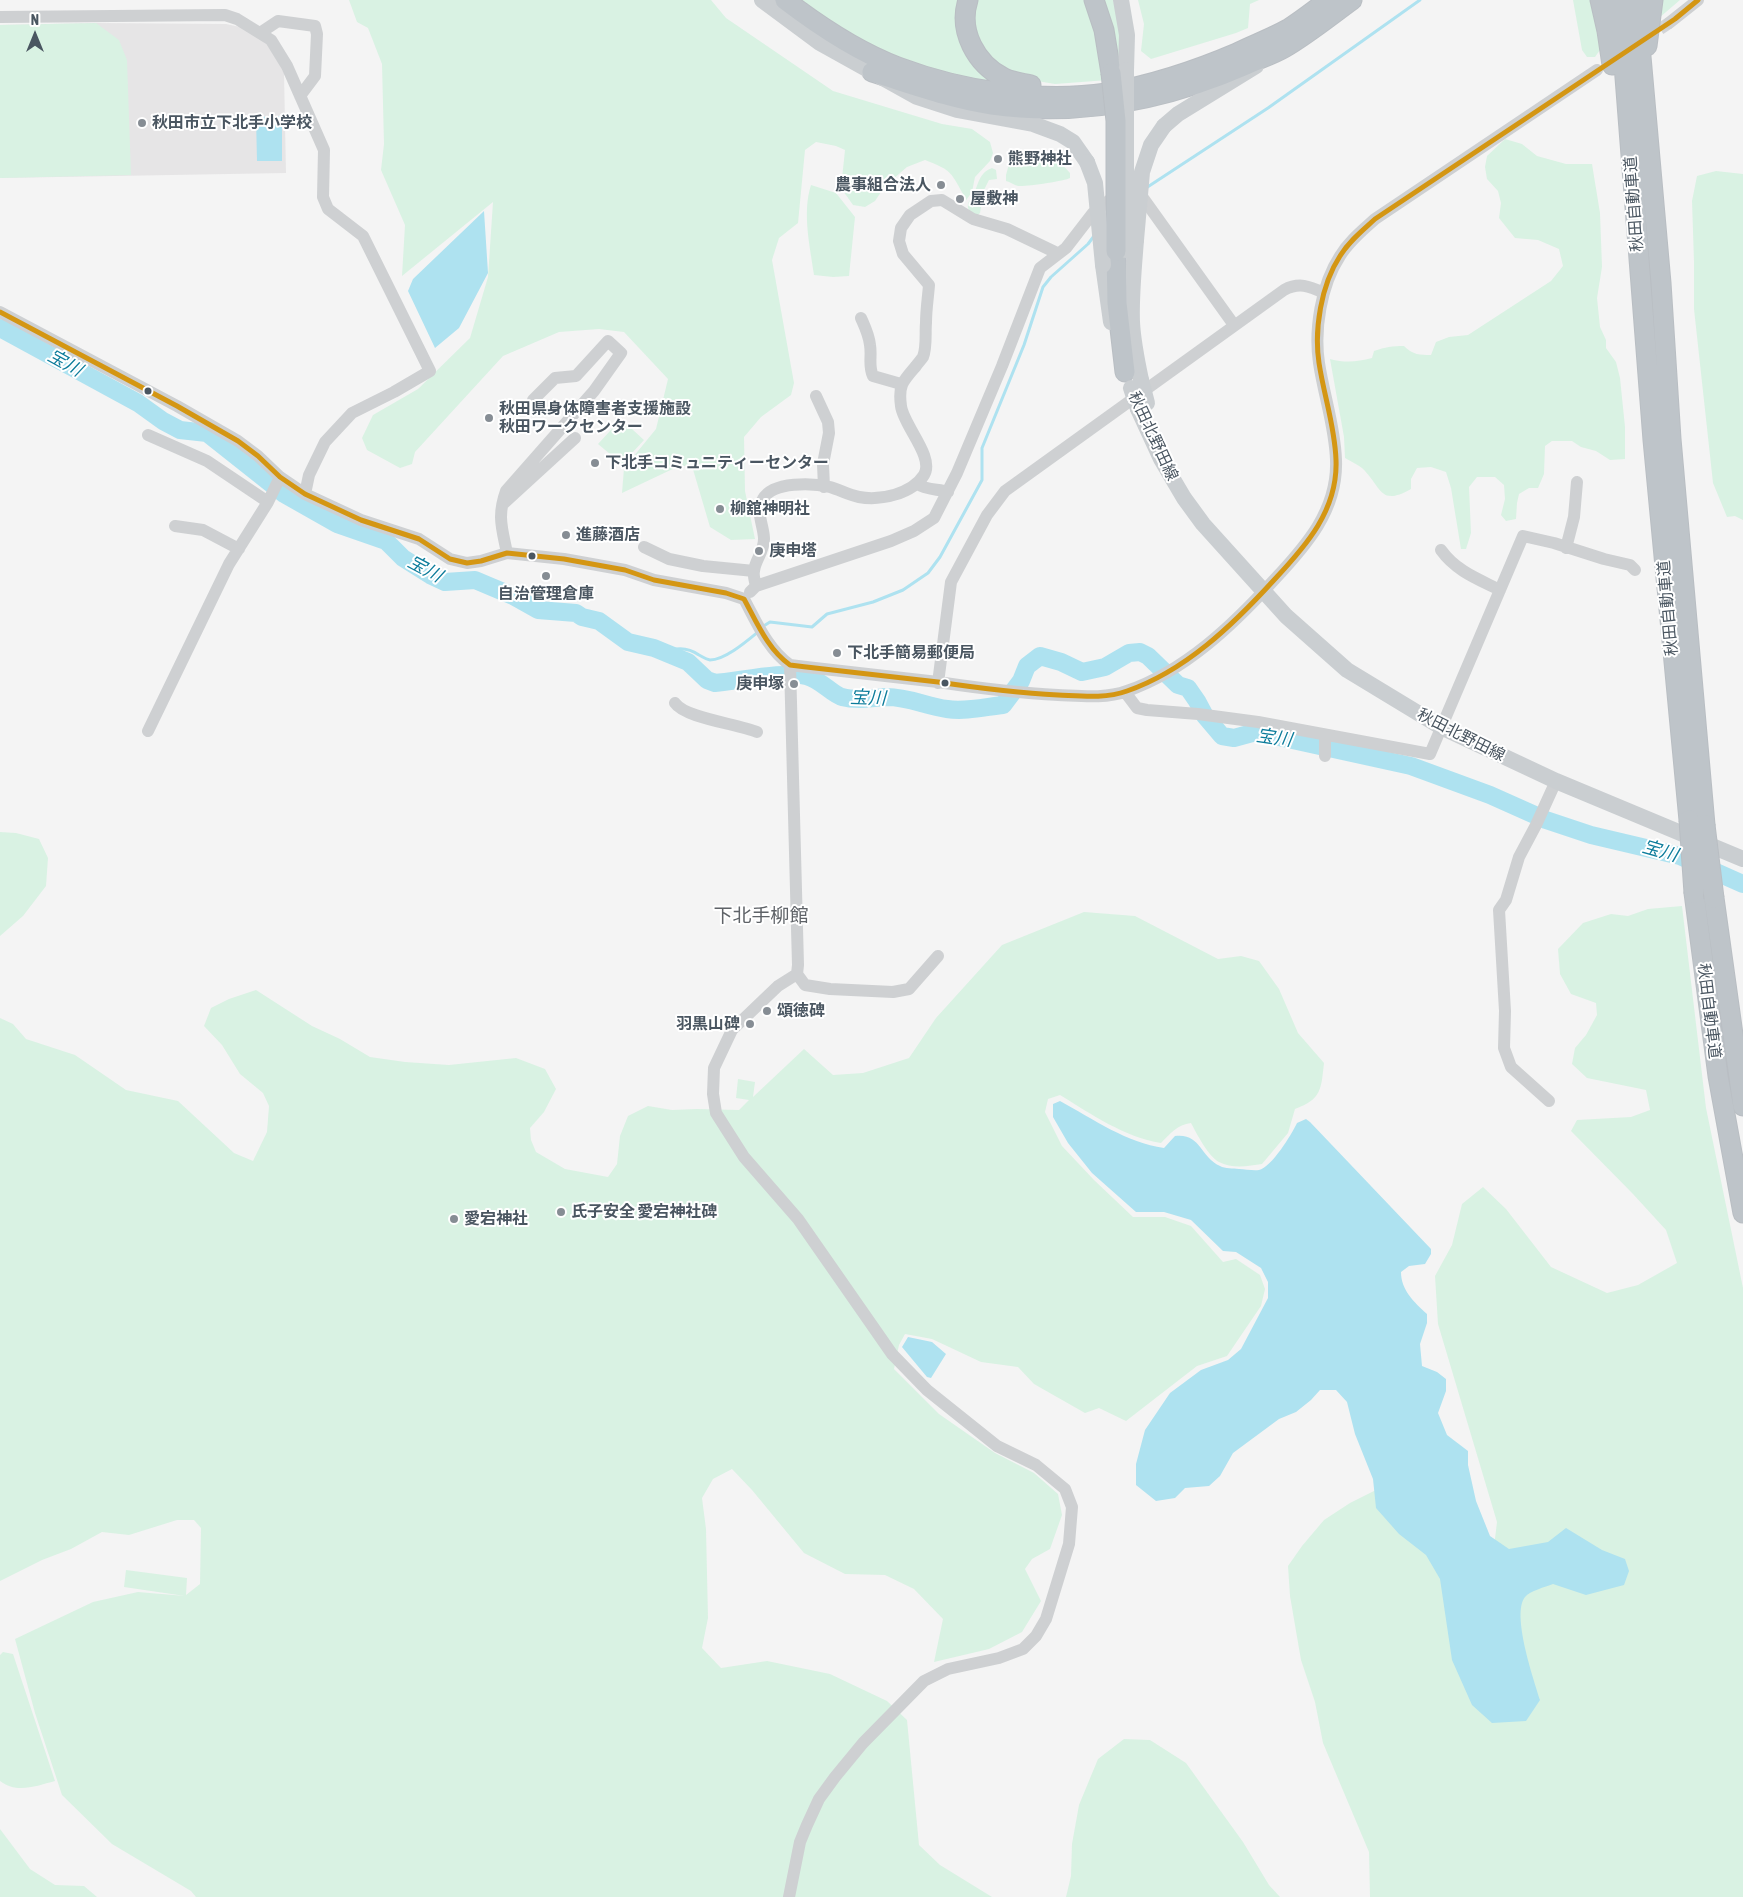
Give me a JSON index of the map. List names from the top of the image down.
{
  "streets": {
    "highway": ["秋田自動車道"],
    "main road": ["秋田北野田線"]
  },
  "districts": ["下北手柳館"],
  "water": ["宝川"],
  "places": [
    "秋田市立下北手小学校",
    "熊野神社",
    "農事組合法人",
    "屋敷神",
    "秋田県身体障害者支援施設 秋田ワークセンター",
    "下北手コミュニティーセンター",
    "柳舘神明社",
    "進藤酒店",
    "庚申塔",
    "自治管理倉庫",
    "下北手簡易郵便局",
    "庚申塚",
    "頌徳碑",
    "羽黒山碑",
    "氏子安全 愛宕神社碑",
    "愛宕神社"
  ],
  "north": "top"
}
